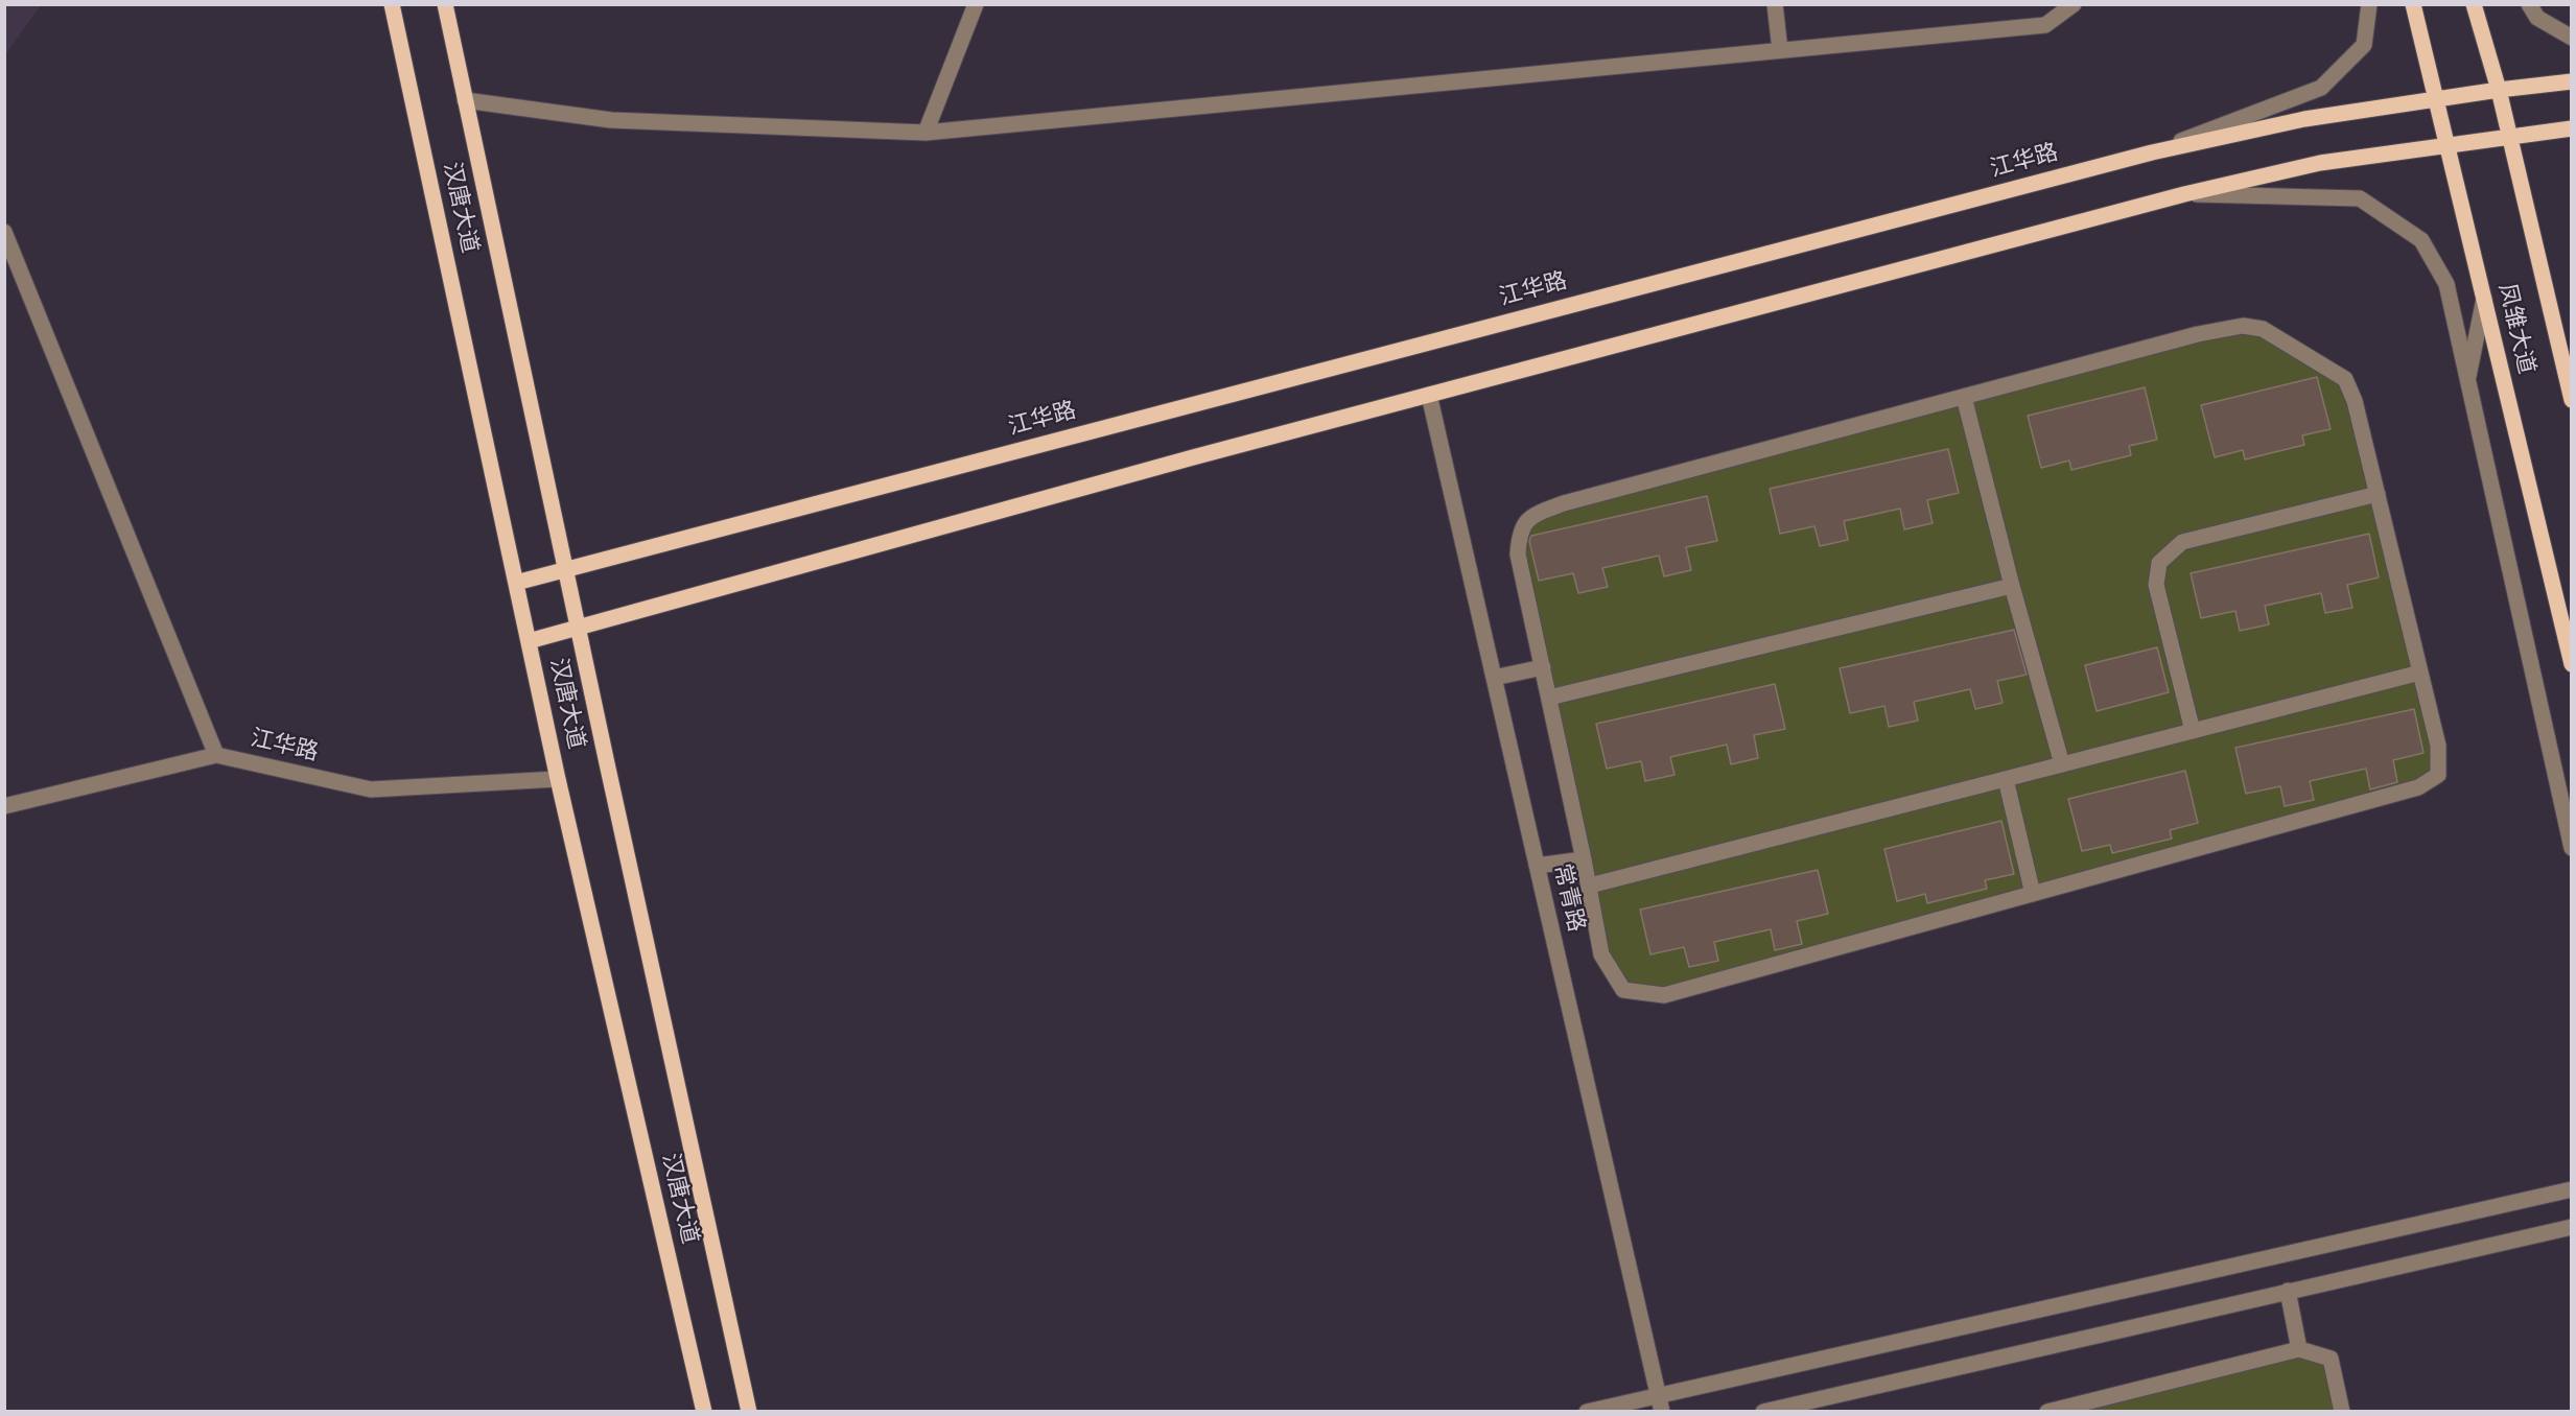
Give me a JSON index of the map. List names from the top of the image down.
{
  "streets": {
    "main road": ["江华路", "汉唐大道", "凤雏大道"],
    "street": ["常青路"]
  },
  "crossings": [
    ["江华路", "汉唐大道"],
    ["江华路", "凤雏大道"]
  ]
}
